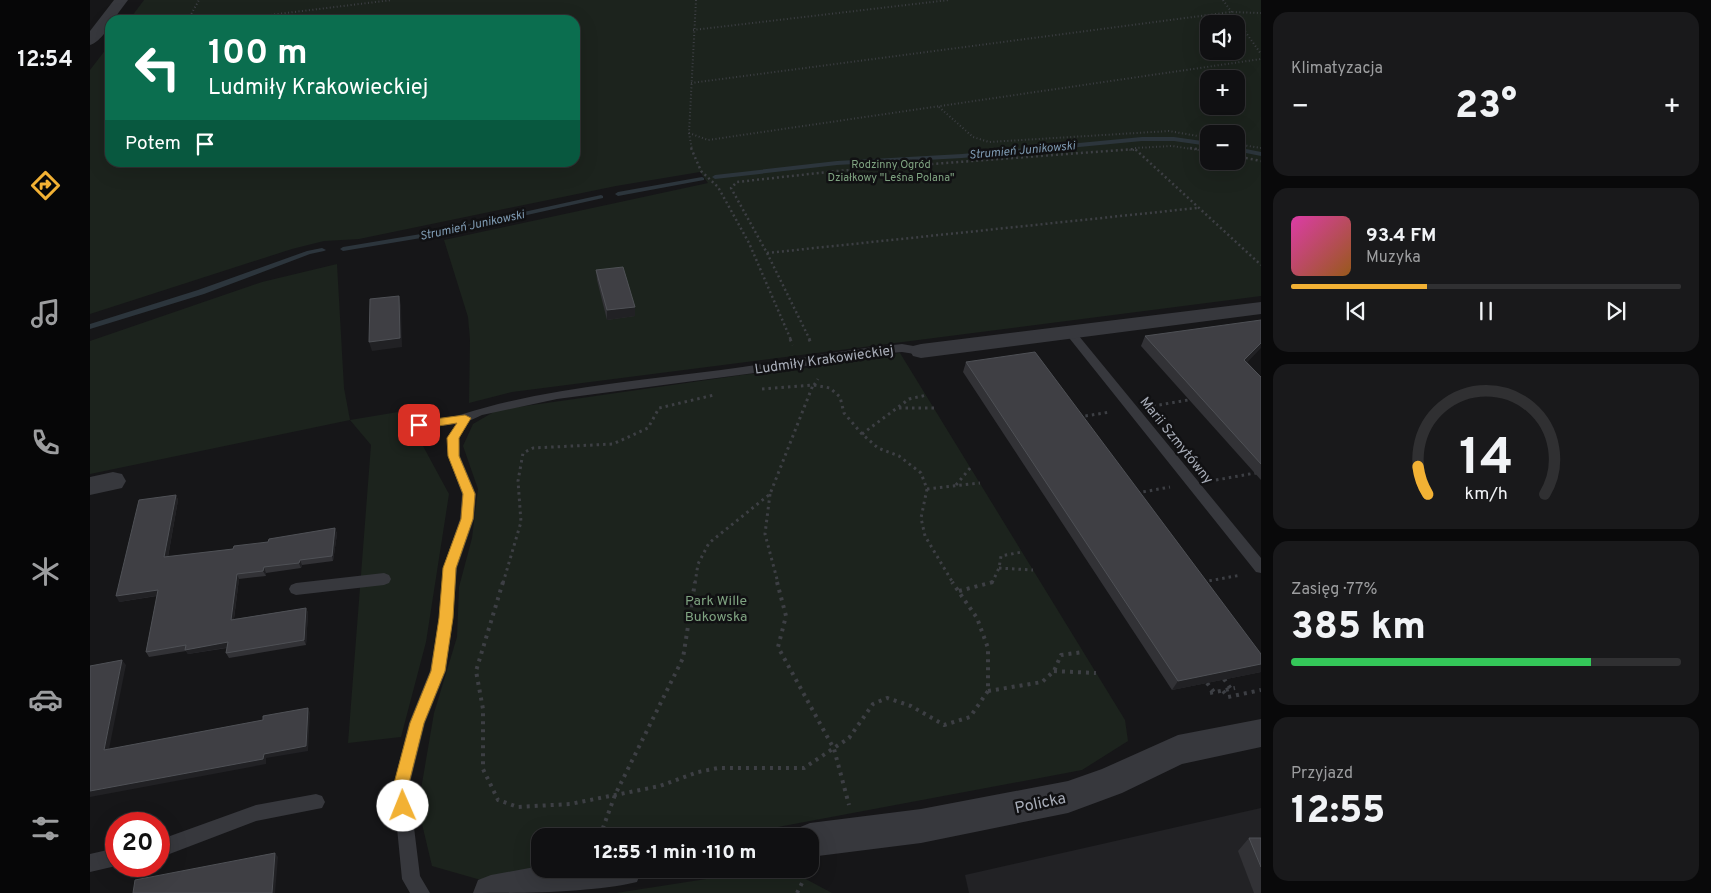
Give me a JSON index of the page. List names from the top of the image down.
{
  "streets": {
    "street": ["Ludmiły Krakowieckiej", "Policka"],
    "lane": ["Marii Szmytówny"]
  },
  "crossings": [
    ["Ludmiły Krakowieckiej", "Marii Szmytówny"]
  ],
  "water": ["Strumień Junikowski"],
  "parks": ["Rodzinny Ogród Działkowy \"Leśna Polana\"", "Park Wille Bukowska"],
  "page": {
    "tabs": "12:54",
    "tile": [
      "Klimatyzacja",
      ["Zasięg · 77%", "385 km"],
      ["Przyjazd", "12:55"]
    ],
    "map_buttons": ["+", "−"],
    "turn": ["100 m", "Ludmiły Krakowieckiej"],
    "heat": ["−", "23°", "+"],
    "then": "Potem",
    "song": ["93.4 FM", "Muzyka"],
    "limit": "20",
    "trip": "12:55 · 1 min · 110 m",
    "gauge": ["14", "km/h"]
  }
}
